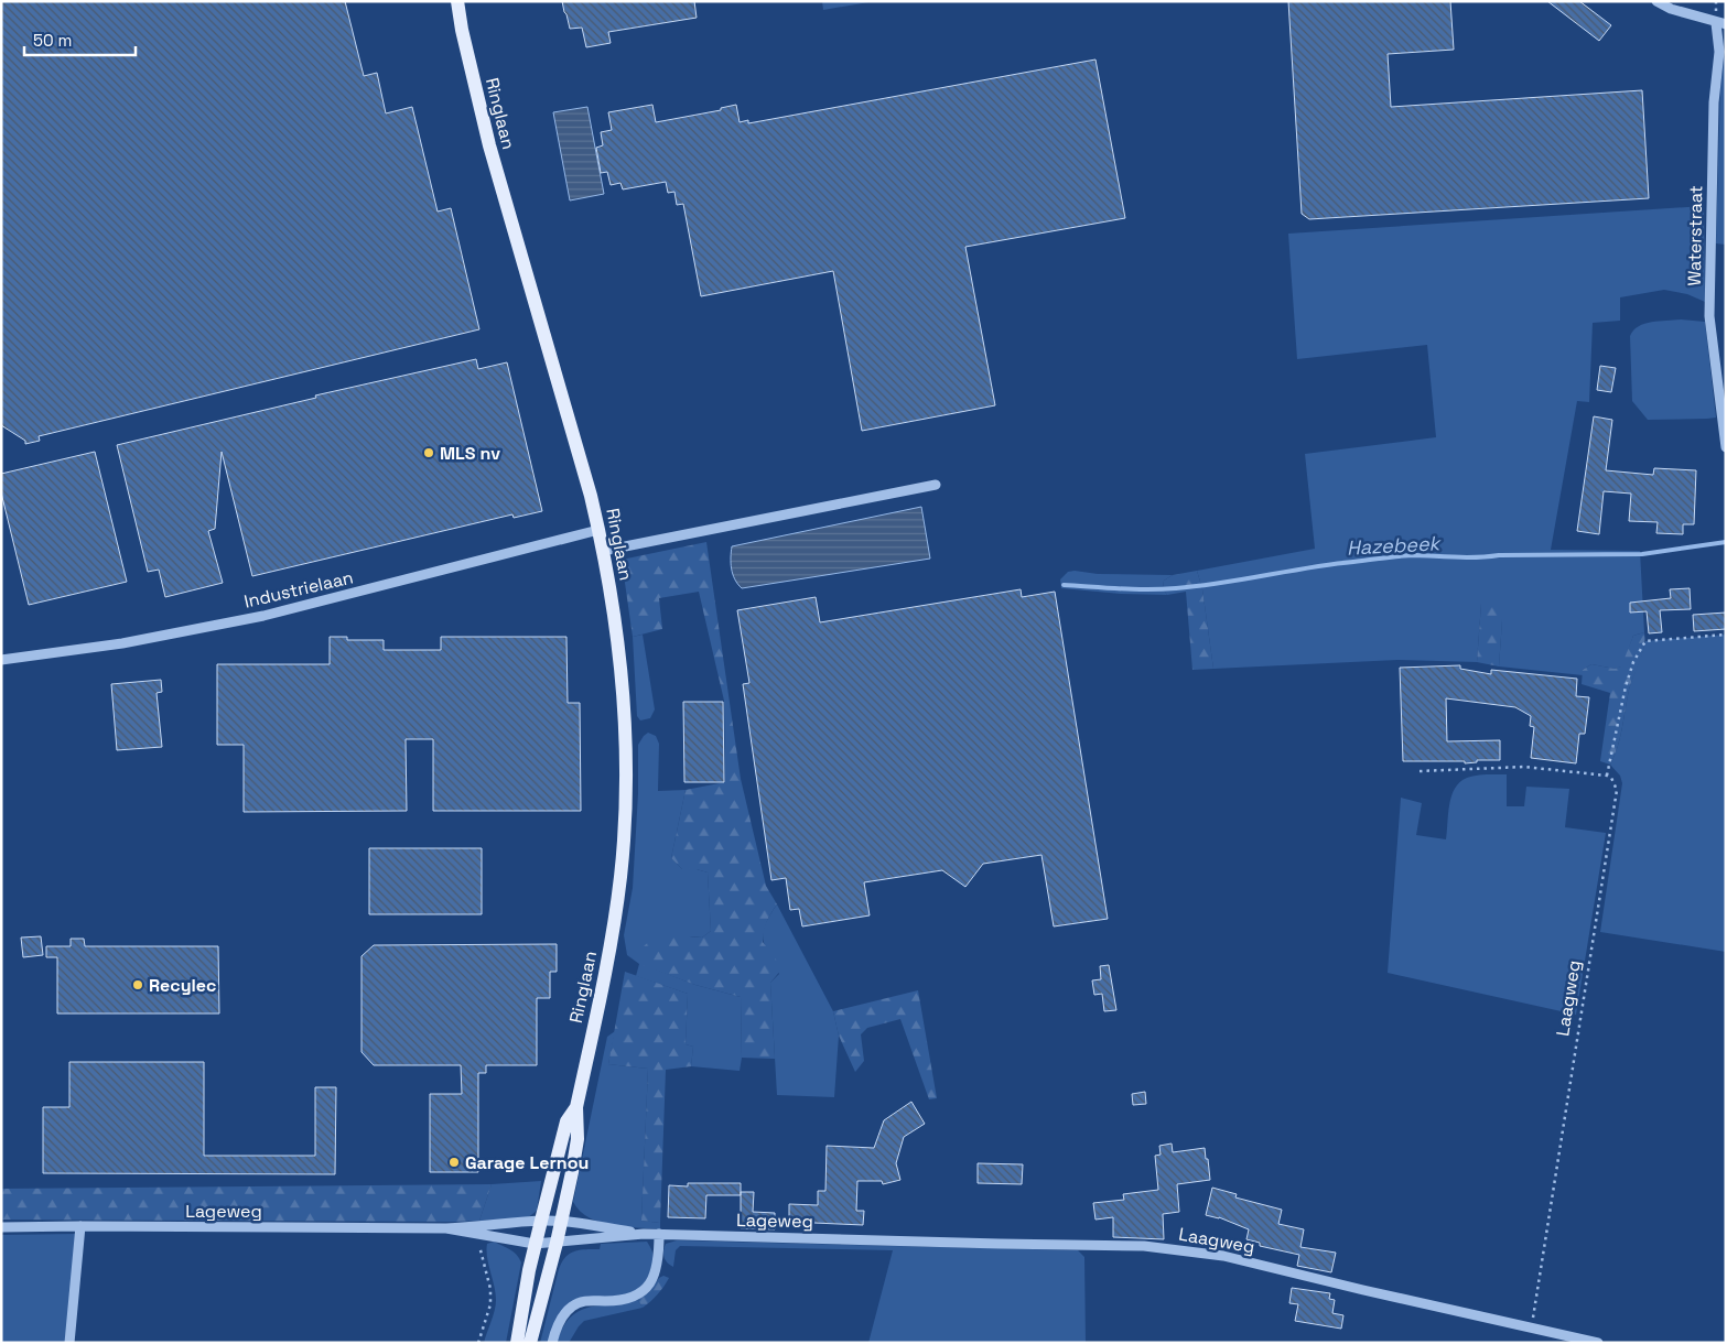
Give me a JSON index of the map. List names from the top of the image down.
{
  "streets": {
    "main road": ["Ringlaan"],
    "street": [
      "Waterstraat",
      "Industrielaan",
      "Laagweg",
      "Lageweg"
    ]
  },
  "crossings": [
    ["Ringlaan", "Industrielaan"],
    ["Ringlaan", "Lageweg"],
    ["Laagweg", "Lageweg"]
  ],
  "water": ["Hazebeek"],
  "places": ["MLS nv", "Recylec", "Garage Lernou"],
  "scale_bar": "50 m"
}
